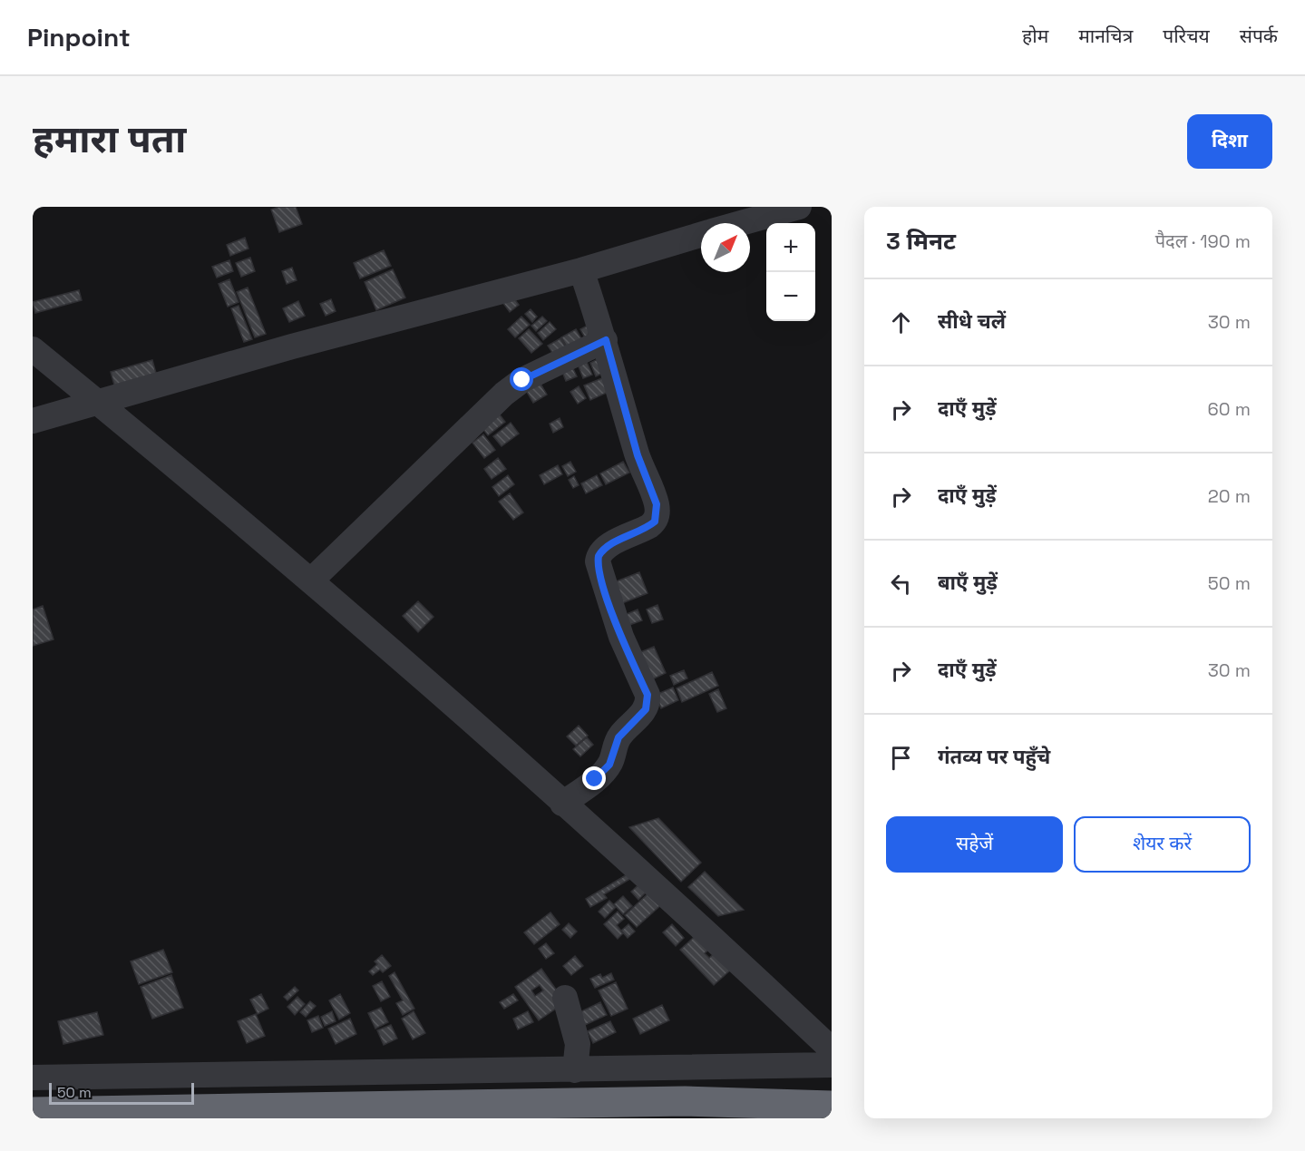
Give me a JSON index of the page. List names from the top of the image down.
{
  "scale_bar": "50 m",
  "north": "top right",
  "page": {
    "header": "Pinpoint",
    "nav": [
      "होम",
      "मानचित्र",
      "परिचय",
      "संपर्क"
    ],
    "buttons": [
      "दिशा",
      ["सहेजें", "शेयर करें"]
    ],
    "title": "हमारा पता",
    "heading": ["3 मिनट", "पैदल · 190 m"],
    "map_buttons": ["+", "−"],
    "list": [
      ["सीधे चलें", "30 m"],
      ["दाएँ मुड़ें", "60 m"],
      ["दाएँ मुड़ें", "20 m"],
      ["बाएँ मुड़ें", "50 m"],
      ["दाएँ मुड़ें", "30 m"],
      "गंतव्य पर पहुँचे"
    ],
    "scale": "50 m"
  }
}
